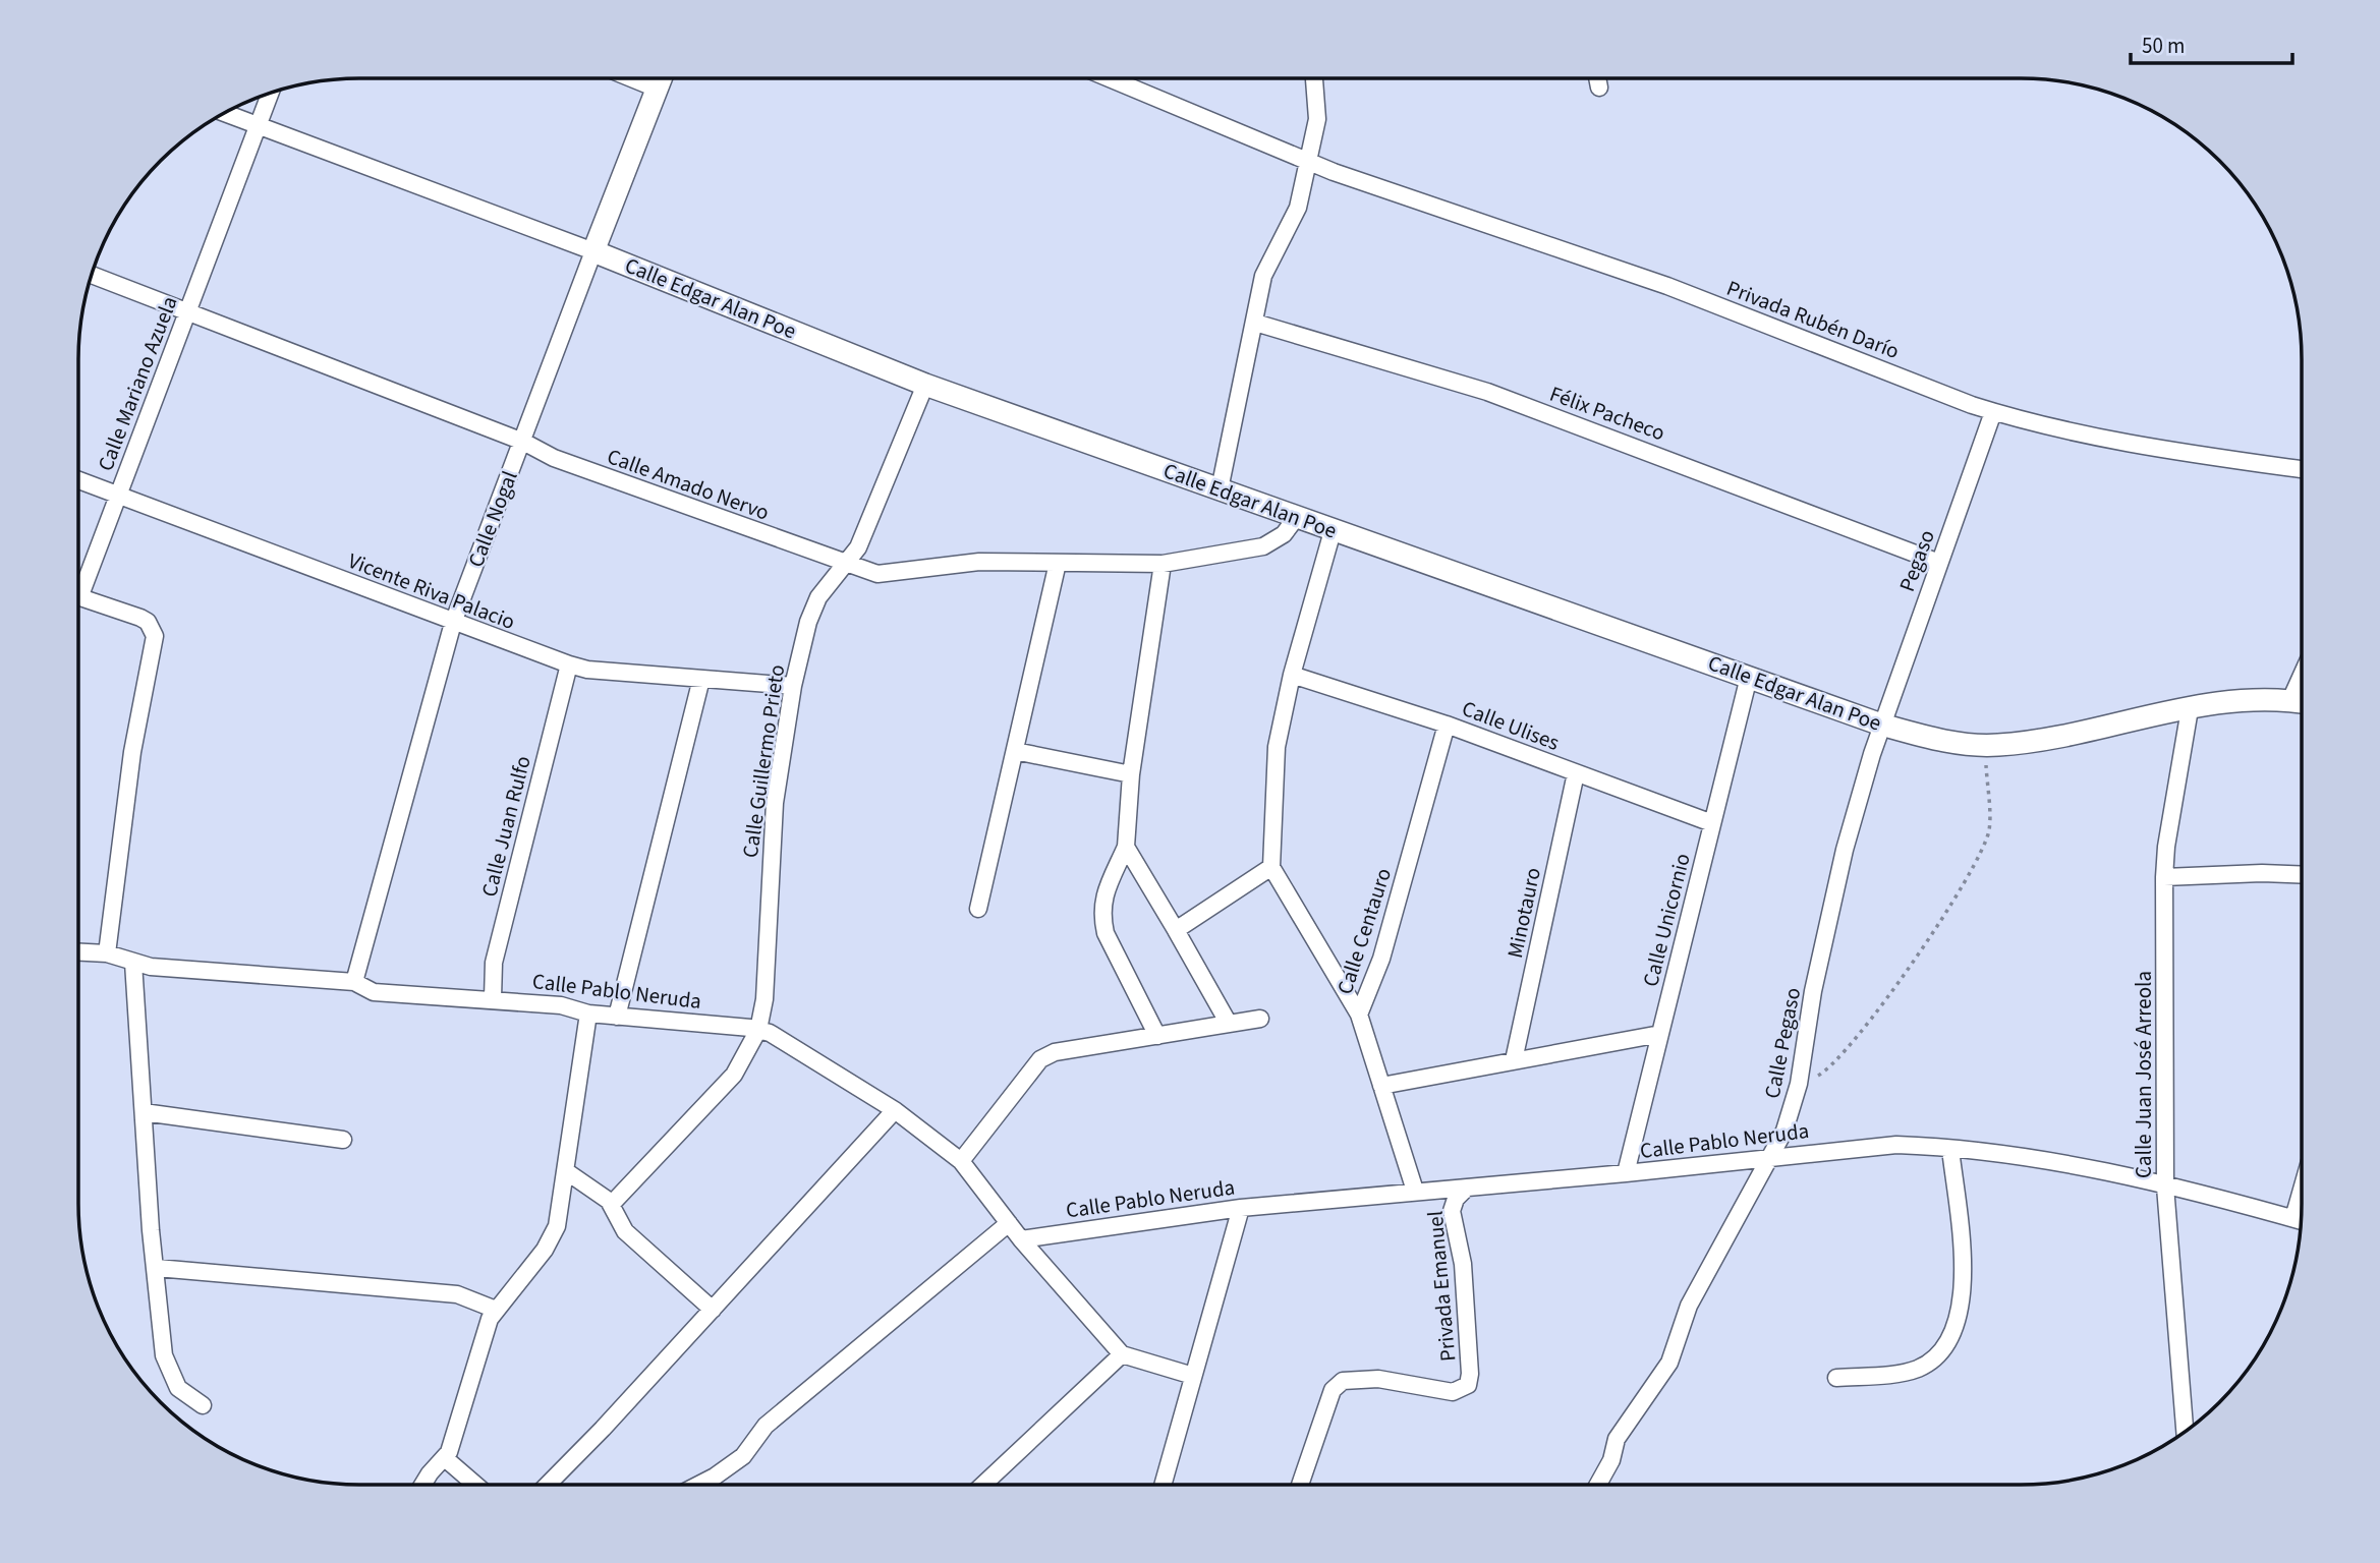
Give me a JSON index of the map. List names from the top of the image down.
{
  "streets": {
    "street": [
      "Calle Edgar Alan Poe",
      "Privada Rubén Darío",
      "Calle Mariano Azuela",
      "Félix Pacheco",
      "Calle Amado Nervo",
      "Calle Nogal",
      "Pegaso",
      "Vicente Riva Palacio",
      "Calle Ulises",
      "Calle Guillermo Prieto",
      "Calle Juan Rulfo",
      "Minotauro",
      "Calle Unicornio",
      "Calle Centauro",
      "Calle Pablo Neruda",
      "Calle Pegaso",
      "Calle Juan José Arreola",
      "Privada Emanuel"
    ]
  },
  "crossings": [
    ["Calle Edgar Alan Poe", "Calle Mariano Azuela"],
    ["Calle Edgar Alan Poe", "Calle Amado Nervo"],
    ["Calle Edgar Alan Poe", "Calle Nogal"],
    ["Calle Edgar Alan Poe", "Pegaso"],
    ["Calle Edgar Alan Poe", "Calle Guillermo Prieto"],
    ["Calle Edgar Alan Poe", "Calle Unicornio"],
    ["Calle Edgar Alan Poe", "Calle Pegaso"],
    ["Calle Edgar Alan Poe", "Calle Juan José Arreola"],
    ["Privada Rubén Darío", "Pegaso"],
    ["Calle Mariano Azuela", "Calle Amado Nervo"],
    ["Calle Mariano Azuela", "Vicente Riva Palacio"],
    ["Calle Mariano Azuela", "Calle Pablo Neruda"],
    ["Félix Pacheco", "Pegaso"],
    ["Calle Amado Nervo", "Calle Nogal"],
    ["Calle Amado Nervo", "Calle Guillermo Prieto"],
    ["Calle Nogal", "Vicente Riva Palacio"],
    ["Calle Nogal", "Calle Pablo Neruda"],
    ["Pegaso", "Calle Pegaso"],
    ["Vicente Riva Palacio", "Calle Guillermo Prieto"],
    ["Vicente Riva Palacio", "Calle Juan Rulfo"],
    ["Calle Ulises", "Minotauro"],
    ["Calle Ulises", "Calle Unicornio"],
    ["Calle Ulises", "Calle Centauro"],
    ["Calle Guillermo Prieto", "Calle Pablo Neruda"],
    ["Calle Juan Rulfo", "Calle Pablo Neruda"],
    ["Calle Unicornio", "Calle Pablo Neruda"],
    ["Calle Centauro", "Calle Pablo Neruda"],
    ["Calle Pablo Neruda", "Calle Pegaso"],
    ["Calle Pablo Neruda", "Calle Juan José Arreola"],
    ["Calle Pablo Neruda", "Privada Emanuel"]
  ],
  "scale_bar": "50 m"
}
